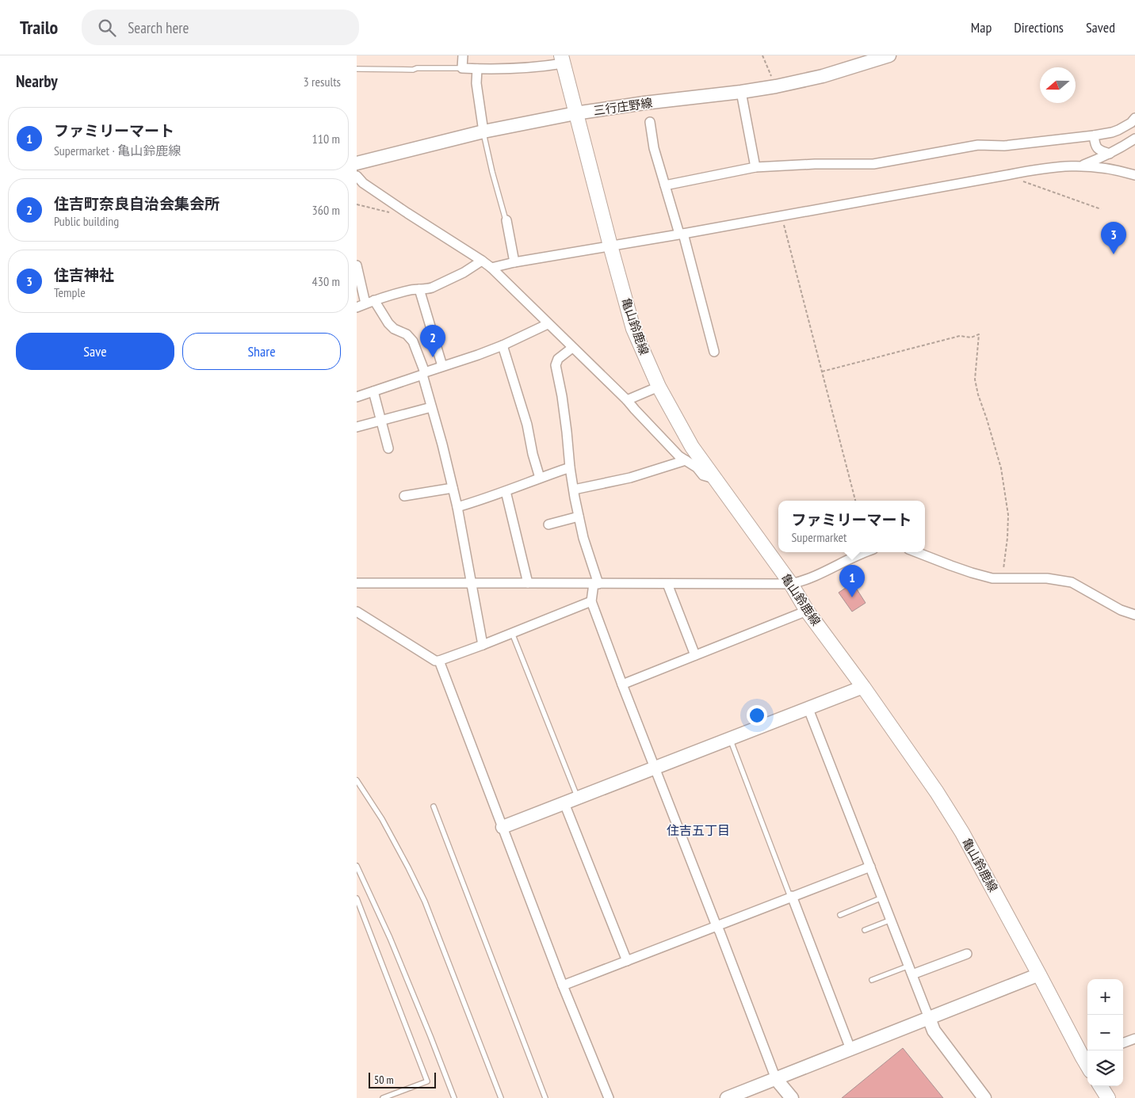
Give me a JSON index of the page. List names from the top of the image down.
{
  "streets": {
    "main road": ["亀山鈴鹿線"],
    "street": ["三行庄野線"]
  },
  "crossings": [
    ["三行庄野線", "亀山鈴鹿線"]
  ],
  "districts": ["住吉五丁目"],
  "scale_bar": "50 m",
  "north": "left",
  "page": {
    "header": "Trailo",
    "search": "Search here",
    "nav": ["Map", "Directions", "Saved"],
    "heading": ["Nearby", "3 results"],
    "list": [
      {
        "mark": "1",
        "name": "ファミリーマート",
        "note": "Supermarket · 亀山鈴鹿線",
        "value": "110 m"
      },
      {
        "mark": "2",
        "name": "住吉町奈良自治会集会所",
        "note": "Public building",
        "value": "360 m"
      },
      {
        "mark": "3",
        "name": "住吉神社",
        "note": "Temple",
        "value": "430 m"
      }
    ],
    "pins": ["3", "2", "1"],
    "buttons": ["Save", "Share"],
    "popup": ["ファミリーマート", "Supermarket"],
    "map_buttons": ["+", "−"],
    "scale": "50 m"
  }
}
